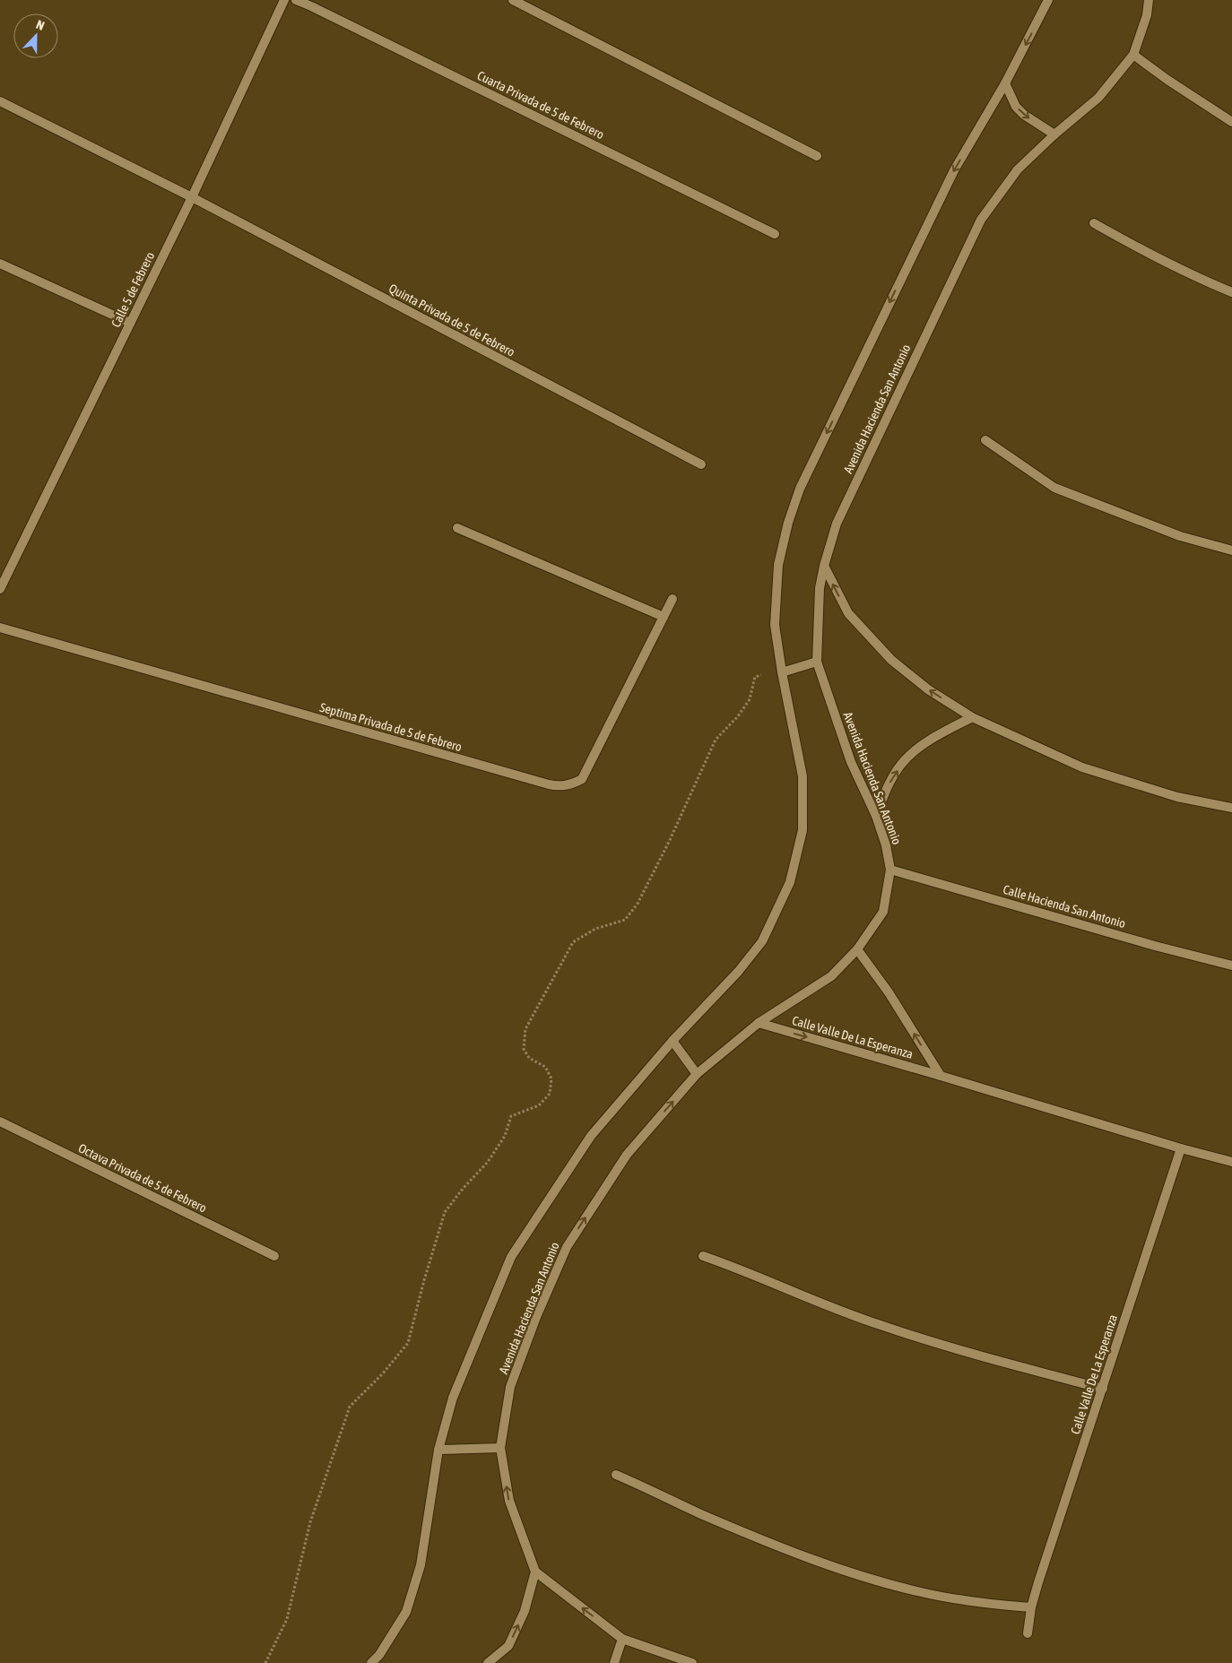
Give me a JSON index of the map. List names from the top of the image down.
{
  "streets": {
    "street": [
      "Cuarta Privada de 5 de Febrero",
      "Calle 5 de Febrero",
      "Quinta Privada de 5 de Febrero",
      "Avenida Hacienda San Antonio",
      "Septima Privada de 5 de Febrero",
      "Calle Hacienda San Antonio",
      "Calle Valle De La Esperanza",
      "Octava Privada de 5 de Febrero"
    ]
  },
  "crossings": [
    ["Calle 5 de Febrero", "Quinta Privada de 5 de Febrero"],
    ["Avenida Hacienda San Antonio", "Calle Hacienda San Antonio"],
    ["Avenida Hacienda San Antonio", "Calle Valle De La Esperanza"]
  ],
  "north": "top"
}
